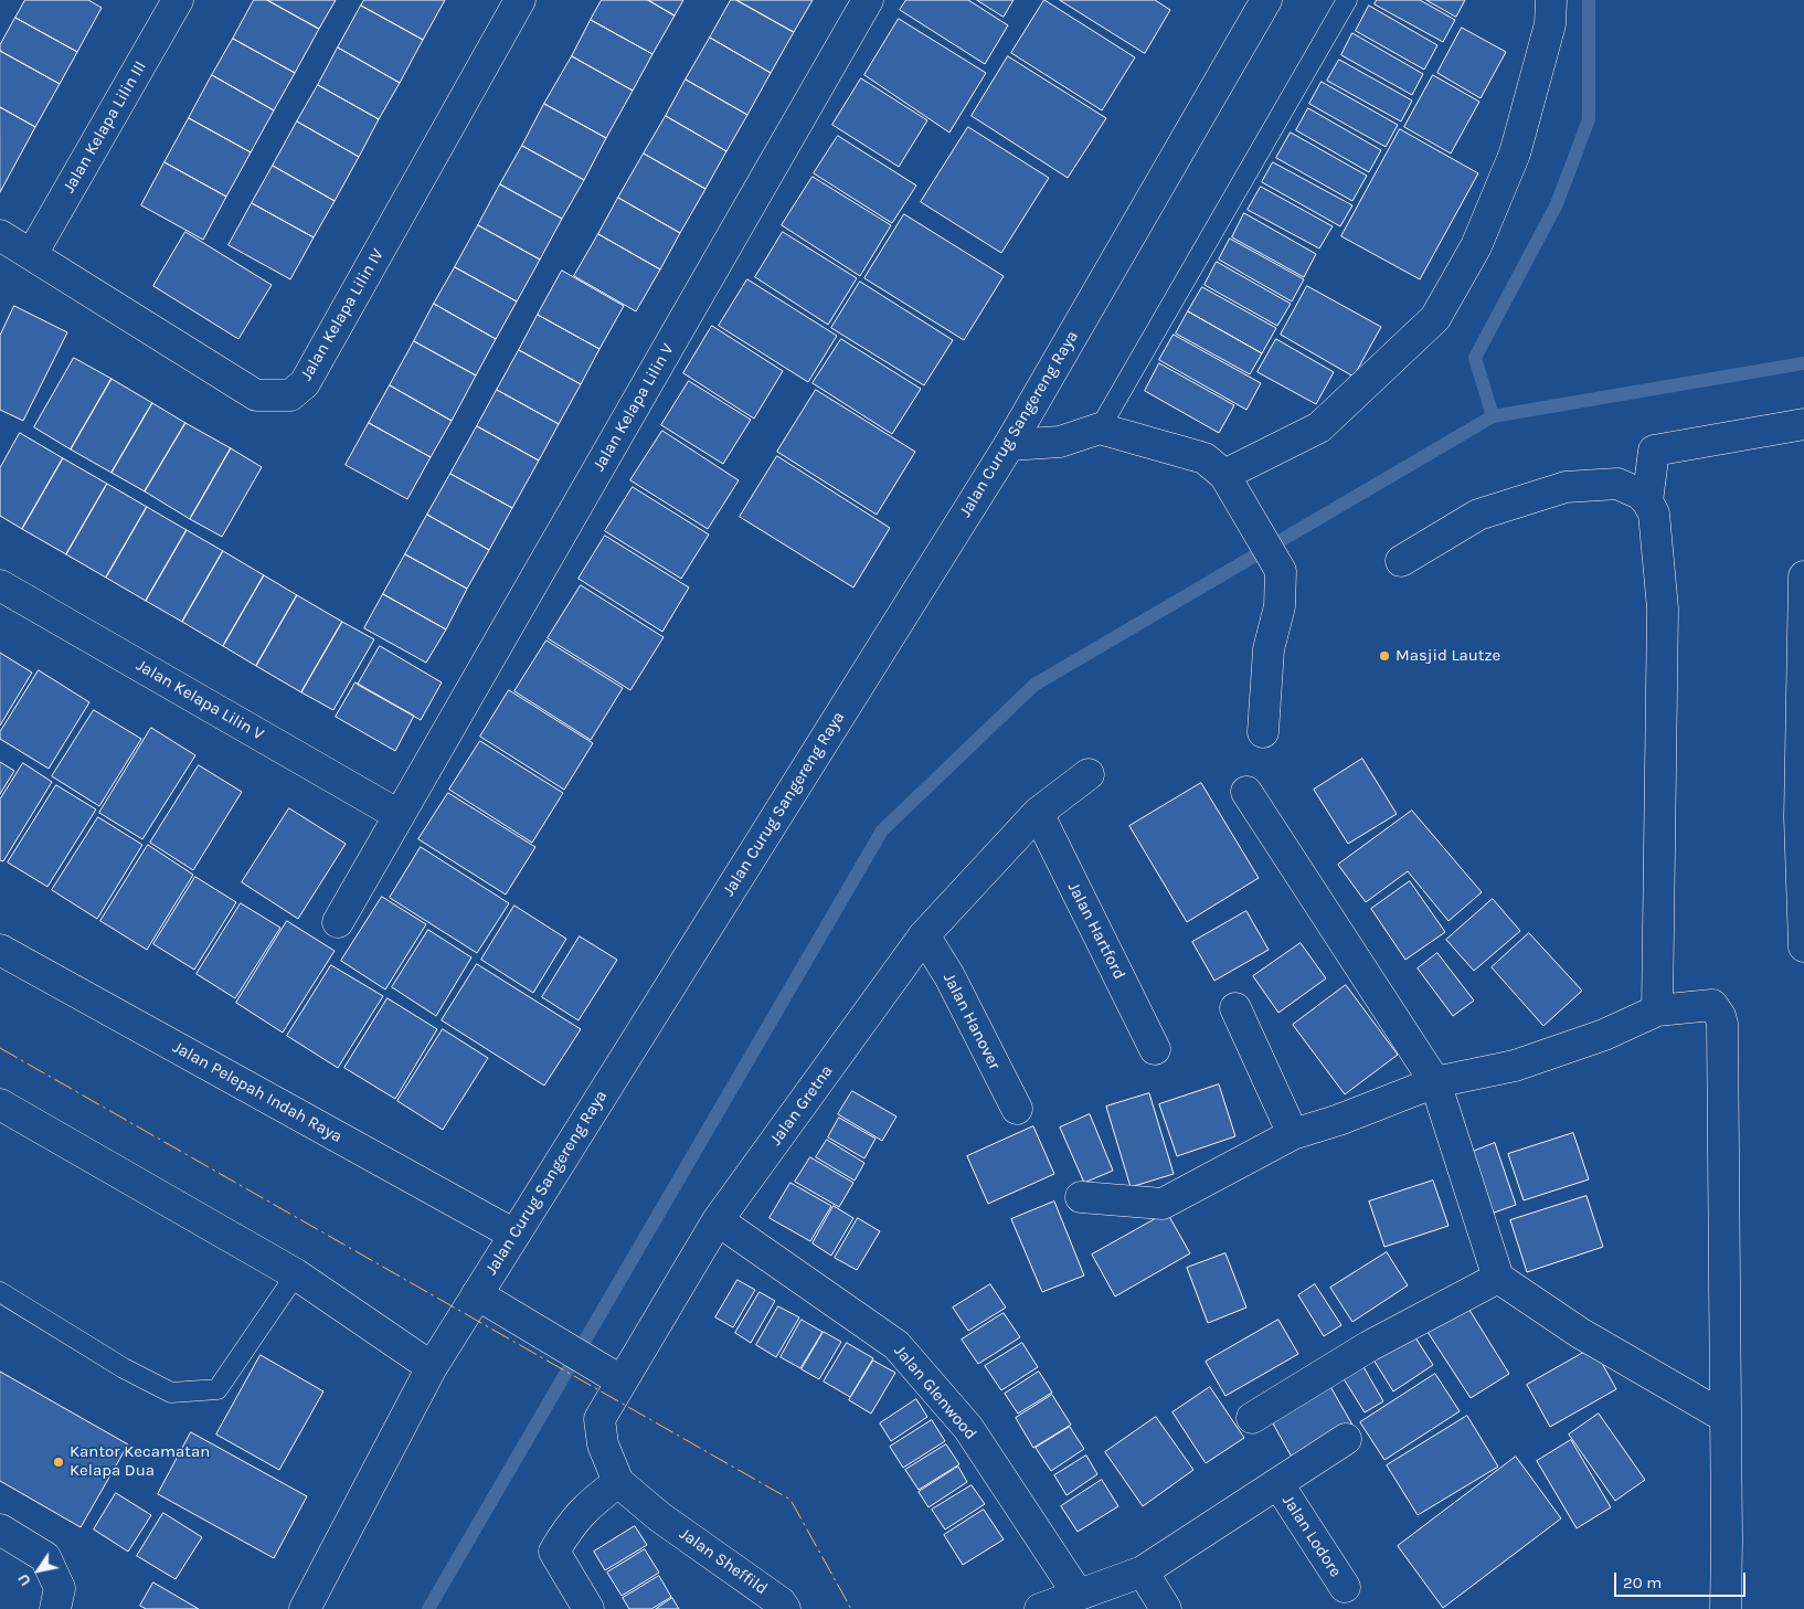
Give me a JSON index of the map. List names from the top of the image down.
{
  "streets": {
    "street": [
      "Jalan Kelapa Lilin III",
      "Jalan Kelapa Lilin IV",
      "Jalan Kelapa Lilin V",
      "Jalan Curug Sangereng Raya",
      "Jalan Hartford",
      "Jalan Hanover",
      "Jalan Pelepah Indah Raya",
      "Jalan Gretna",
      "Jalan Glenwood",
      "Jalan Lodore",
      "Jalan Sheffild"
    ]
  },
  "crossings": [
    ["Jalan Kelapa Lilin III", "Jalan Kelapa Lilin IV"],
    ["Jalan Curug Sangereng Raya", "Jalan Pelepah Indah Raya"],
    ["Jalan Hartford", "Jalan Gretna"],
    ["Jalan Hanover", "Jalan Gretna"],
    ["Jalan Gretna", "Jalan Glenwood"],
    ["Jalan Gretna", "Jalan Sheffild"]
  ],
  "places": ["Masjid Lautze", "Kantor Kecamatan Kelapa Dua"],
  "scale_bar": "20 m",
  "north": "bottom left"
}
